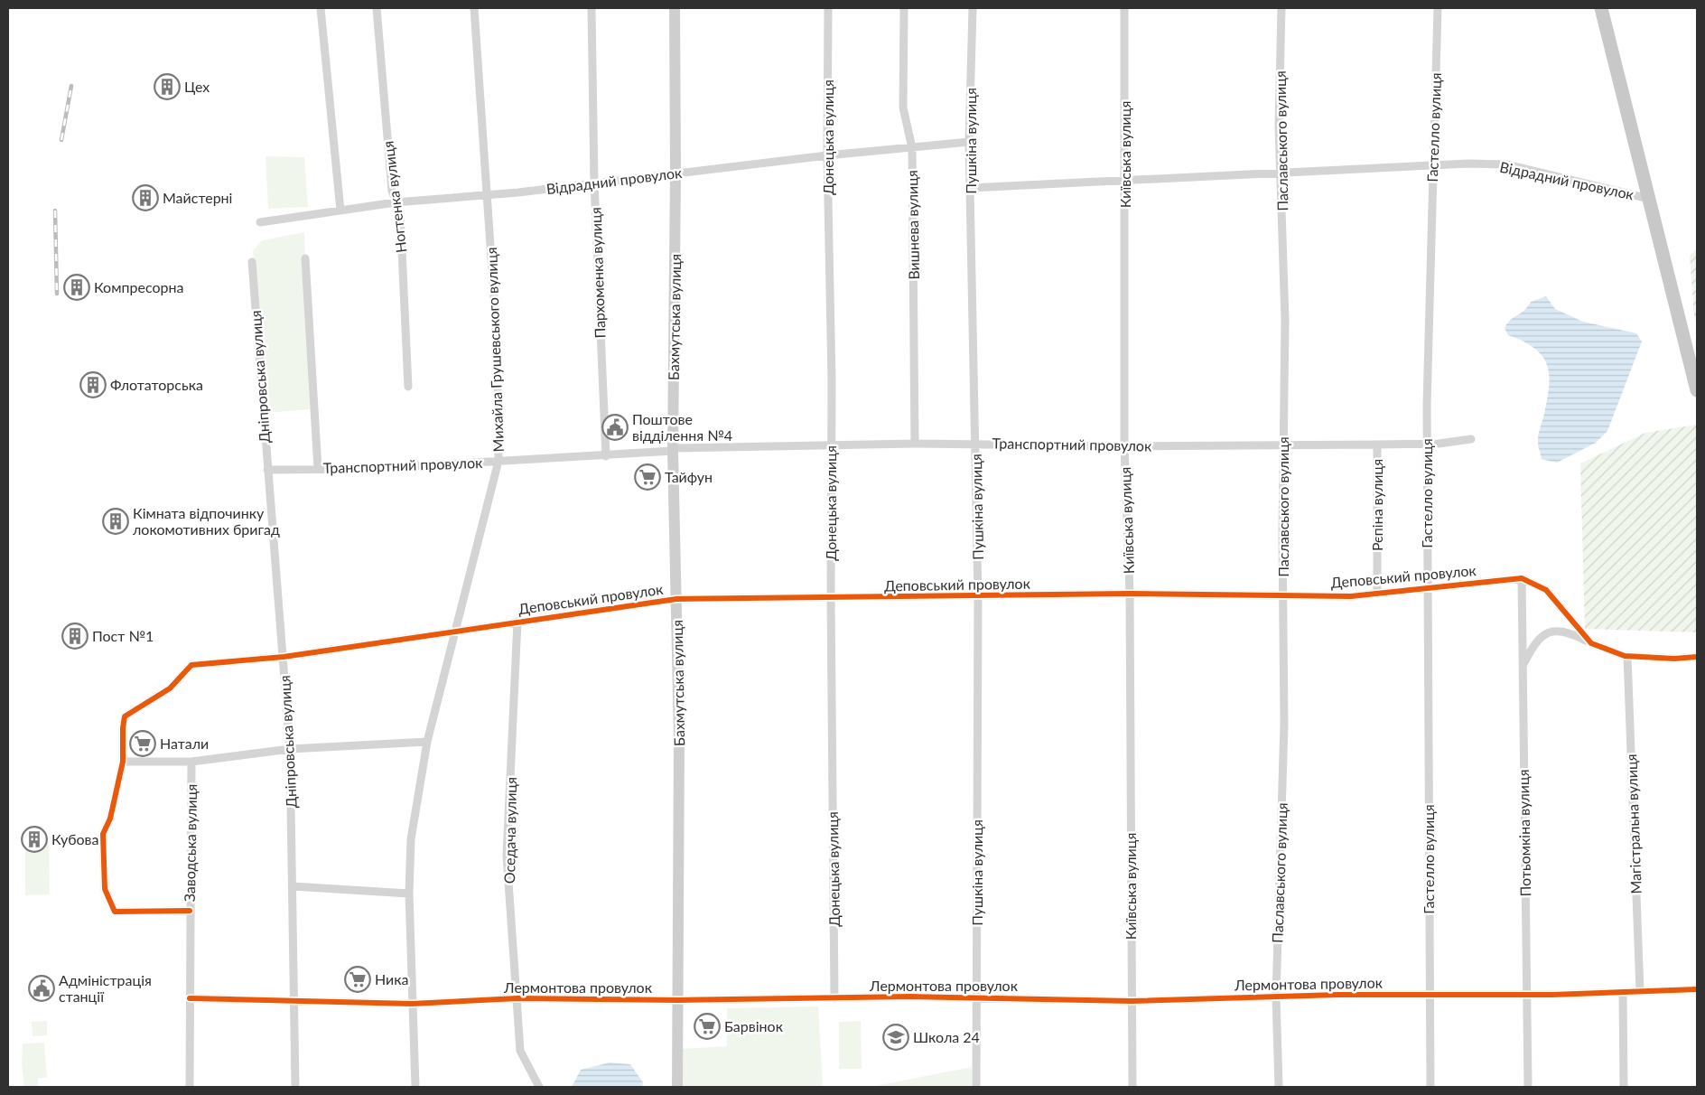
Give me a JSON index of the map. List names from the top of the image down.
{
  "streets": {
    "street": [
      "Гастелло вулиця",
      "Донецька вулиця",
      "Пушкіна вулиця",
      "Паславського вулиця",
      "Київська вулиця",
      "Відрадний провулок",
      "Ногтенка вулиця",
      "Вишнева вулиця",
      "Пархоменка вулиця",
      "Бахмутська вулиця",
      "Михайла Грушевського вулиця",
      "Дніпровська вулиця",
      "Транспортний провулок",
      "Рєпіна вулиця",
      "Деповський провулок",
      "Магістральна вулиця",
      "Оседача вулиця",
      "Потьомкіна вулиця",
      "Заводська вулиця",
      "Лермонтова провулок"
    ]
  },
  "crossings": [
    ["Гастелло вулиця", "Відрадний провулок"],
    ["Гастелло вулиця", "Транспортний провулок"],
    ["Гастелло вулиця", "Деповський провулок"],
    ["Гастелло вулиця", "Лермонтова провулок"],
    ["Донецька вулиця", "Відрадний провулок"],
    ["Донецька вулиця", "Транспортний провулок"],
    ["Донецька вулиця", "Деповський провулок"],
    ["Донецька вулиця", "Лермонтова провулок"],
    ["Пушкіна вулиця", "Відрадний провулок"],
    ["Пушкіна вулиця", "Транспортний провулок"],
    ["Пушкіна вулиця", "Деповський провулок"],
    ["Пушкіна вулиця", "Лермонтова провулок"],
    ["Паславського вулиця", "Відрадний провулок"],
    ["Паславського вулиця", "Транспортний провулок"],
    ["Паславського вулиця", "Деповський провулок"],
    ["Паславського вулиця", "Лермонтова провулок"],
    ["Київська вулиця", "Відрадний провулок"],
    ["Київська вулиця", "Транспортний провулок"],
    ["Київська вулиця", "Деповський провулок"],
    ["Київська вулиця", "Лермонтова провулок"],
    ["Відрадний провулок", "Ногтенка вулиця"],
    ["Відрадний провулок", "Вишнева вулиця"],
    ["Відрадний провулок", "Пархоменка вулиця"],
    ["Відрадний провулок", "Бахмутська вулиця"],
    ["Відрадний провулок", "Михайла Грушевського вулиця"],
    ["Вишнева вулиця", "Транспортний провулок"],
    ["Пархоменка вулиця", "Транспортний провулок"],
    ["Бахмутська вулиця", "Транспортний провулок"],
    ["Бахмутська вулиця", "Деповський провулок"],
    ["Бахмутська вулиця", "Лермонтова провулок"],
    ["Михайла Грушевського вулиця", "Транспортний провулок"],
    ["Михайла Грушевського вулиця", "Деповський провулок"],
    ["Михайла Грушевського вулиця", "Лермонтова провулок"],
    ["Дніпровська вулиця", "Транспортний провулок"],
    ["Дніпровська вулиця", "Деповський провулок"],
    ["Дніпровська вулиця", "Лермонтова провулок"],
    ["Транспортний провулок", "Рєпіна вулиця"],
    ["Рєпіна вулиця", "Деповський провулок"],
    ["Деповський провулок", "Оседача вулиця"],
    ["Деповський провулок", "Потьомкіна вулиця"],
    ["Магістральна вулиця", "Лермонтова провулок"],
    ["Оседача вулиця", "Лермонтова провулок"],
    ["Потьомкіна вулиця", "Лермонтова провулок"],
    ["Заводська вулиця", "Лермонтова провулок"]
  ],
  "places": {
    "building": [
      "Цех",
      "Майстерні",
      "Компресорна",
      "Флотаторська",
      "Кімната відпочинку локомотивних бригад",
      "Пост №1",
      "Кубова"
    ],
    "public building": ["Поштове відділення №4", "Адміністрація станції"],
    "supermarket": [
      "Тайфун",
      "Натали",
      "Ника",
      "Барвінок"
    ],
    "school or university": ["Школа 24"]
  }
}
